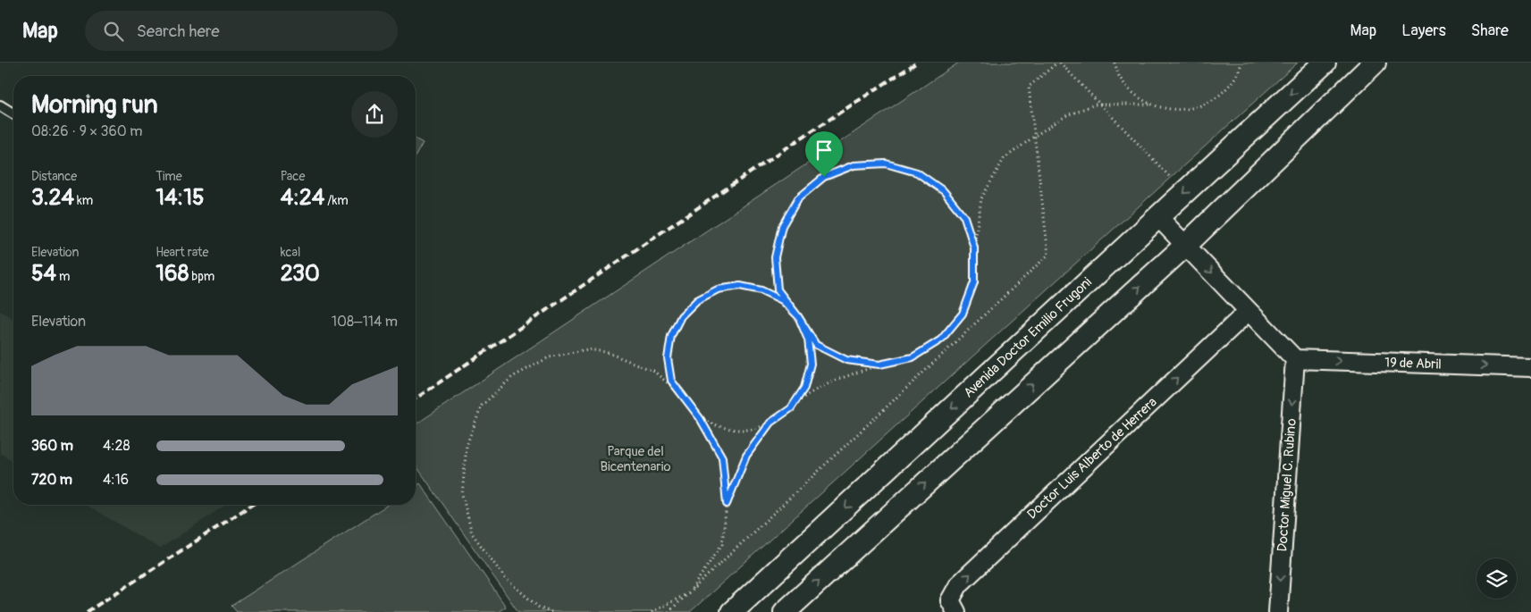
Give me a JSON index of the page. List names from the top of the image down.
{
  "streets": {
    "street": [
      "Avenida Doctor Emilio Frugoni",
      "19 de Abril",
      "Doctor Luis Alberto de Herrera",
      "Doctor Miguel C. Rubino"
    ]
  },
  "crossings": [
    ["19 de Abril", "Doctor Miguel C. Rubino"]
  ],
  "one_way": ["19 de Abril", "Doctor Miguel C. Rubino"],
  "parks": ["Parque del Bicentenario"],
  "page": {
    "header": "Map",
    "search": "Search here",
    "nav": ["Map", "Layers", "Share"],
    "heading": ["Morning run", "08:26 · 9 × 360 m"],
    "stats": [
      ["Distance", "3.24 km"],
      ["Time", "14:15"],
      ["Pace", "4:24 /km"],
      ["Elevation", "54 m"],
      ["Heart rate", "168 bpm"],
      ["kcal", "230"]
    ],
    "chart": ["Elevation", "108–114 m"],
    "list": [
      {
        "name": "360 m",
        "note": "4:28"
      },
      {
        "name": "720 m",
        "note": "4:16"
      }
    ]
  }
}
